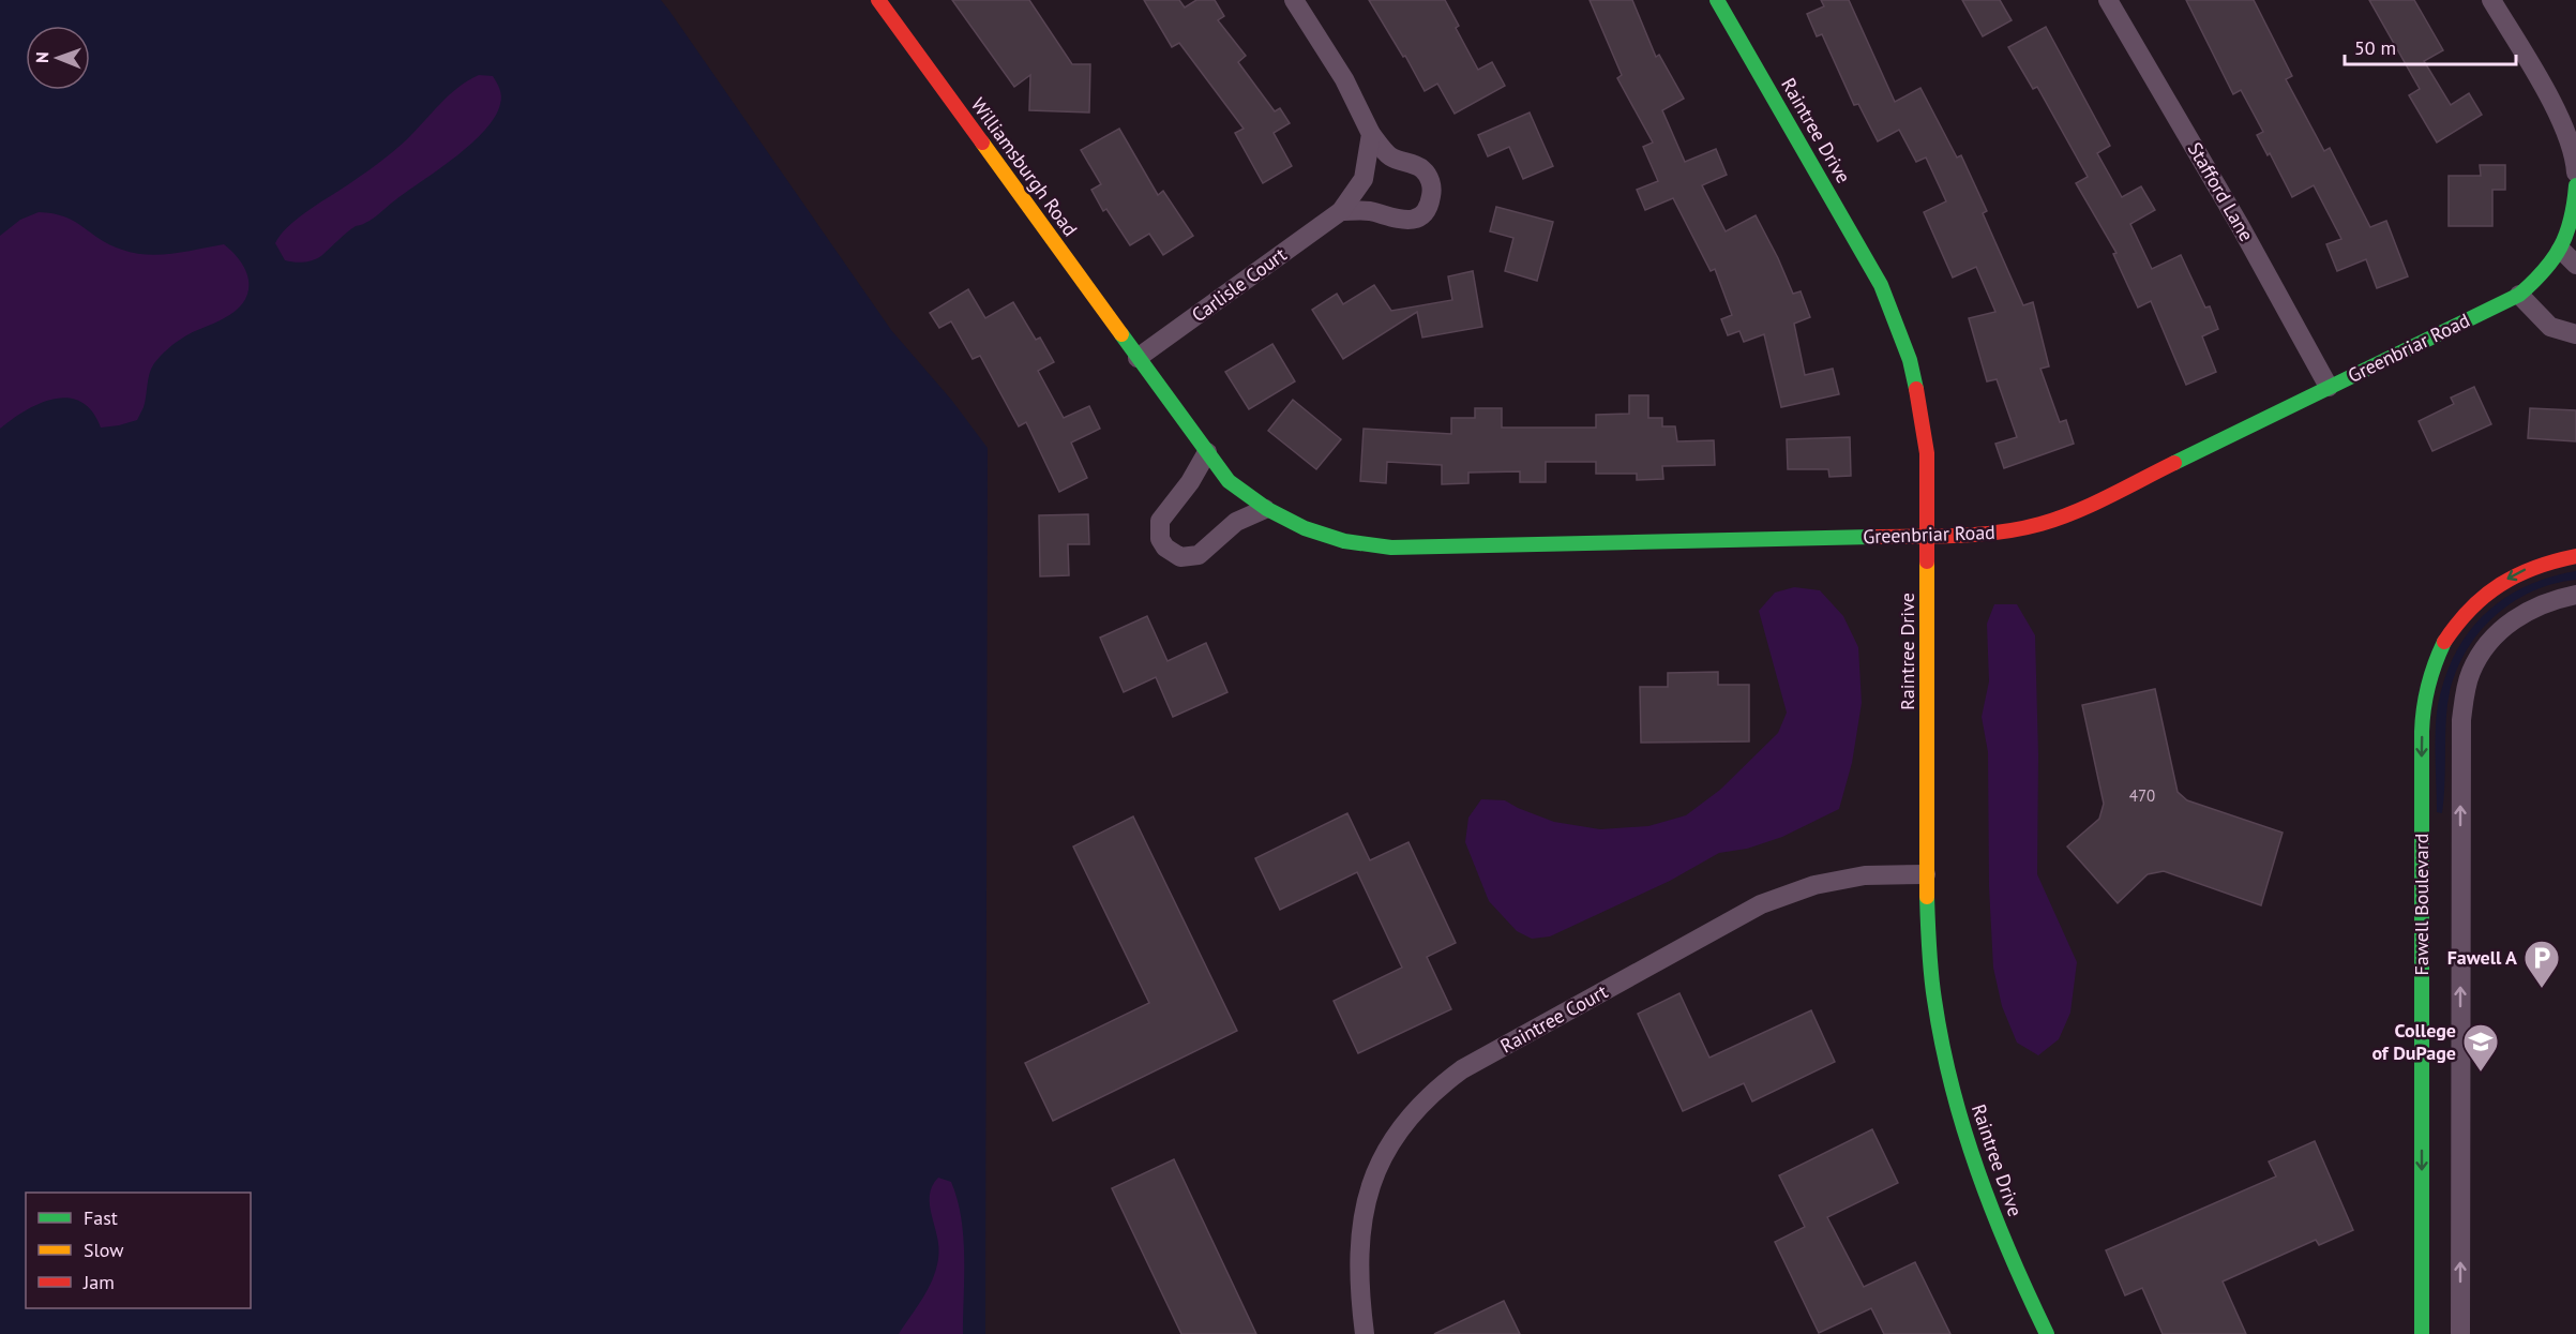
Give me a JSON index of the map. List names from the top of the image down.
{
  "streets": {
    "street": [
      "Raintree Drive",
      "Williamsburgh Road",
      "Stafford Lane",
      "Carlisle Court",
      "Greenbriar Road",
      "Fawell Boulevard",
      "Raintree Court"
    ]
  },
  "crossings": [
    ["Raintree Drive", "Greenbriar Road"],
    ["Raintree Drive", "Raintree Court"],
    ["Williamsburgh Road", "Carlisle Court"],
    ["Williamsburgh Road", "Greenbriar Road"],
    ["Stafford Lane", "Greenbriar Road"],
    ["Carlisle Court", "Greenbriar Road"]
  ],
  "places": {
    "parking": ["Fawell A"],
    "school or university": ["College of DuPage"]
  },
  "house_numbers": ["470"],
  "legend": ["Fast", "Slow", "Jam"],
  "scale_bar": "50 m",
  "north": "left"
}
